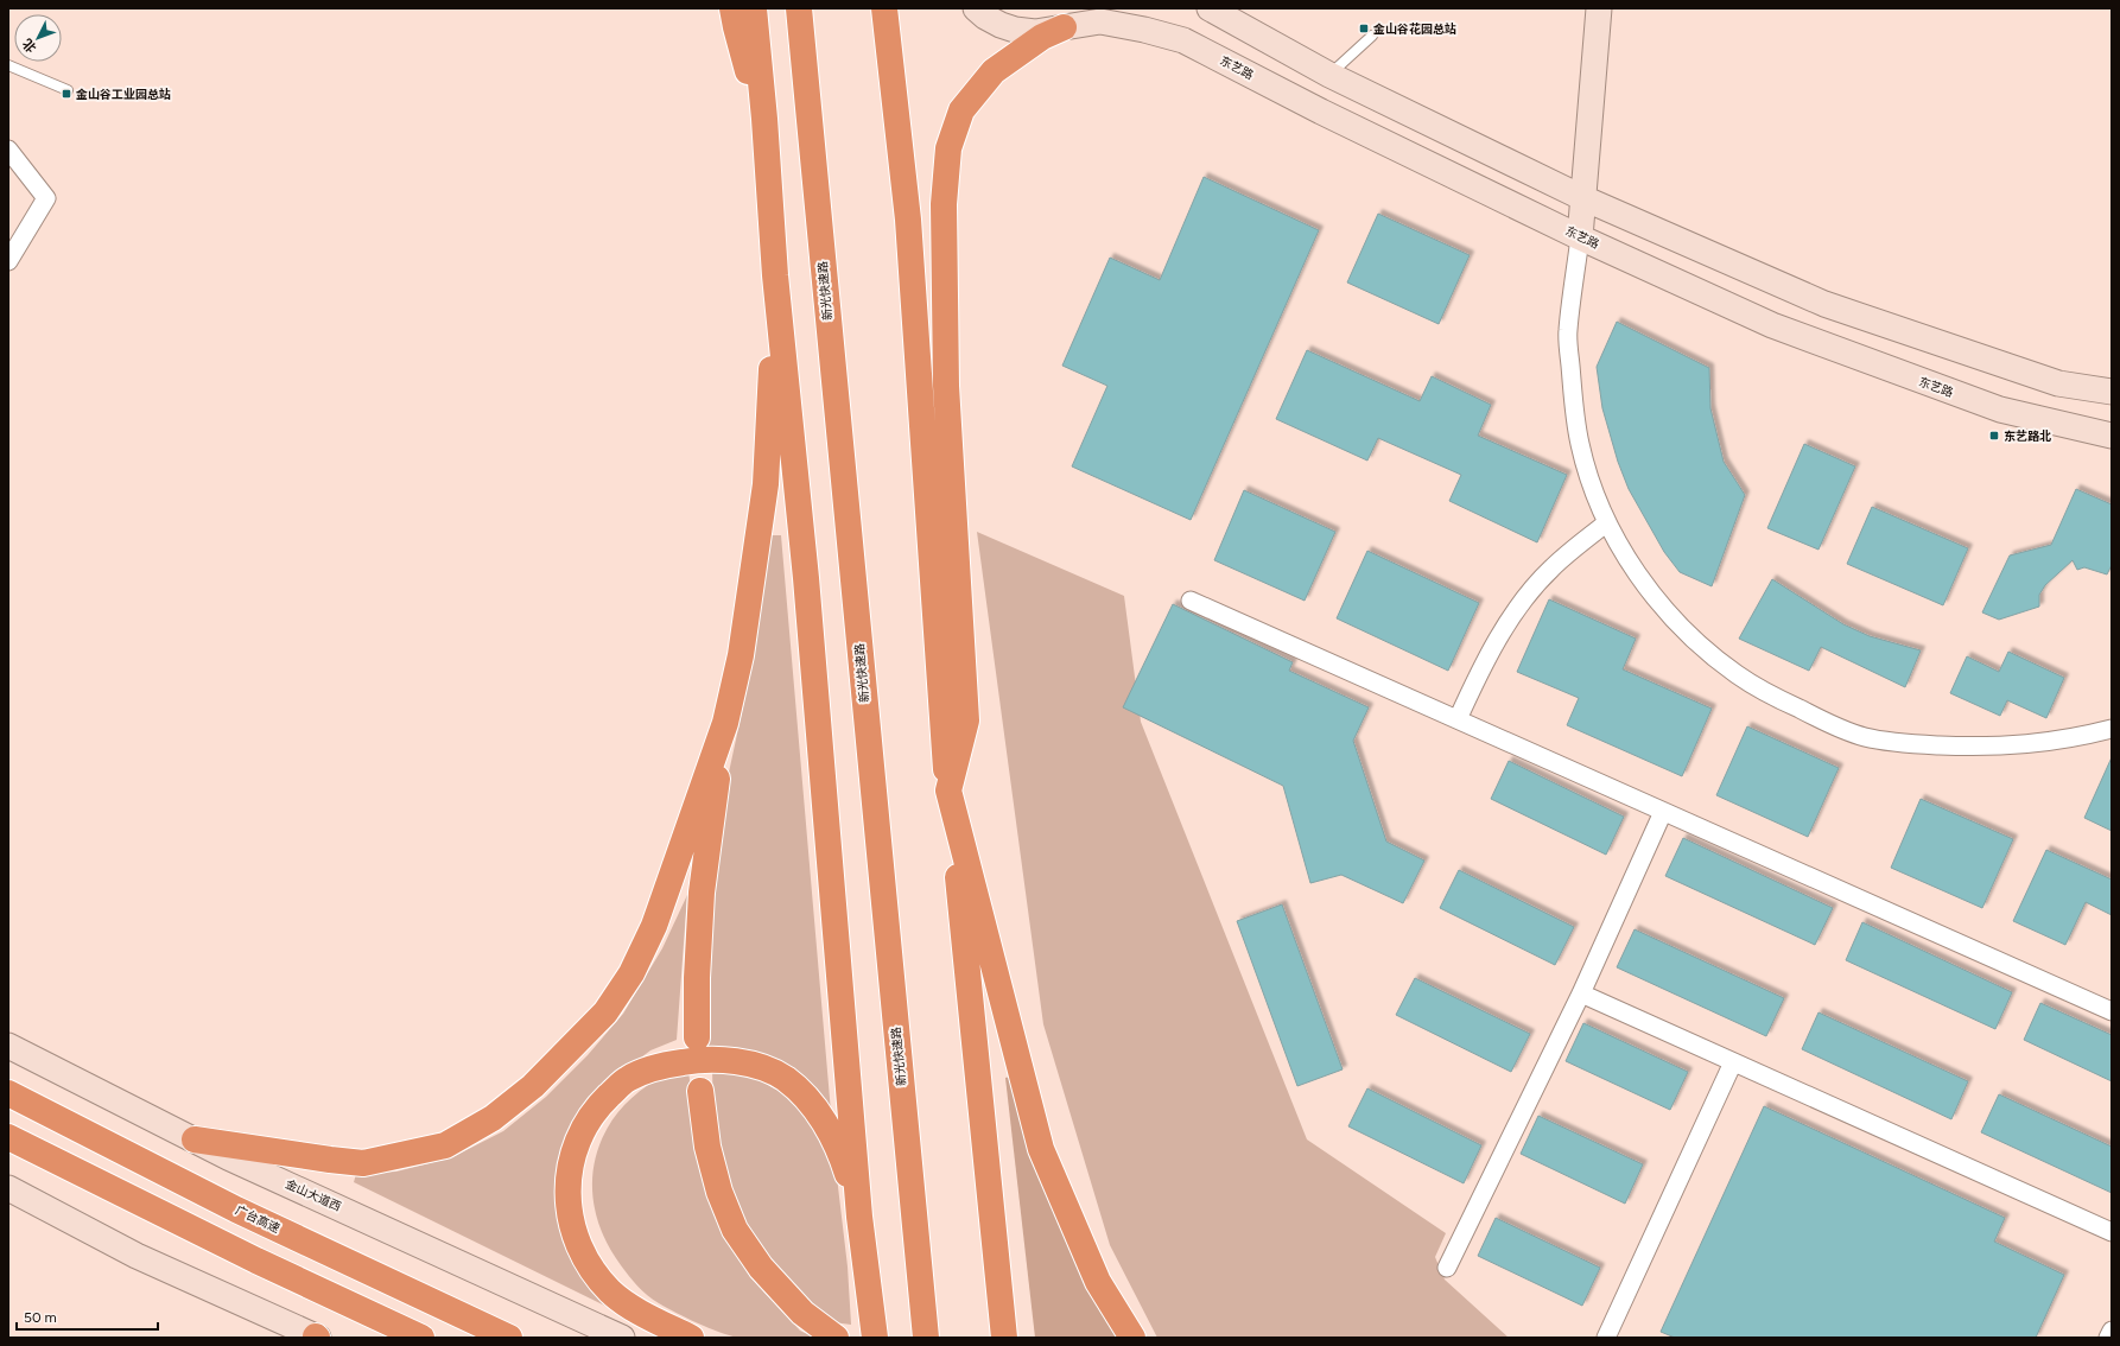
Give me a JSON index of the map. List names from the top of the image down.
{
  "streets": {
    "highway": ["新光快速路", "广台高速"],
    "street": ["东艺路", "金山大道西"]
  },
  "places": {
    "transit": ["金山谷花园总站", "金山谷工业园总站", "东艺路北"]
  },
  "scale_bar": "50 m",
  "north": "bottom left"
}
